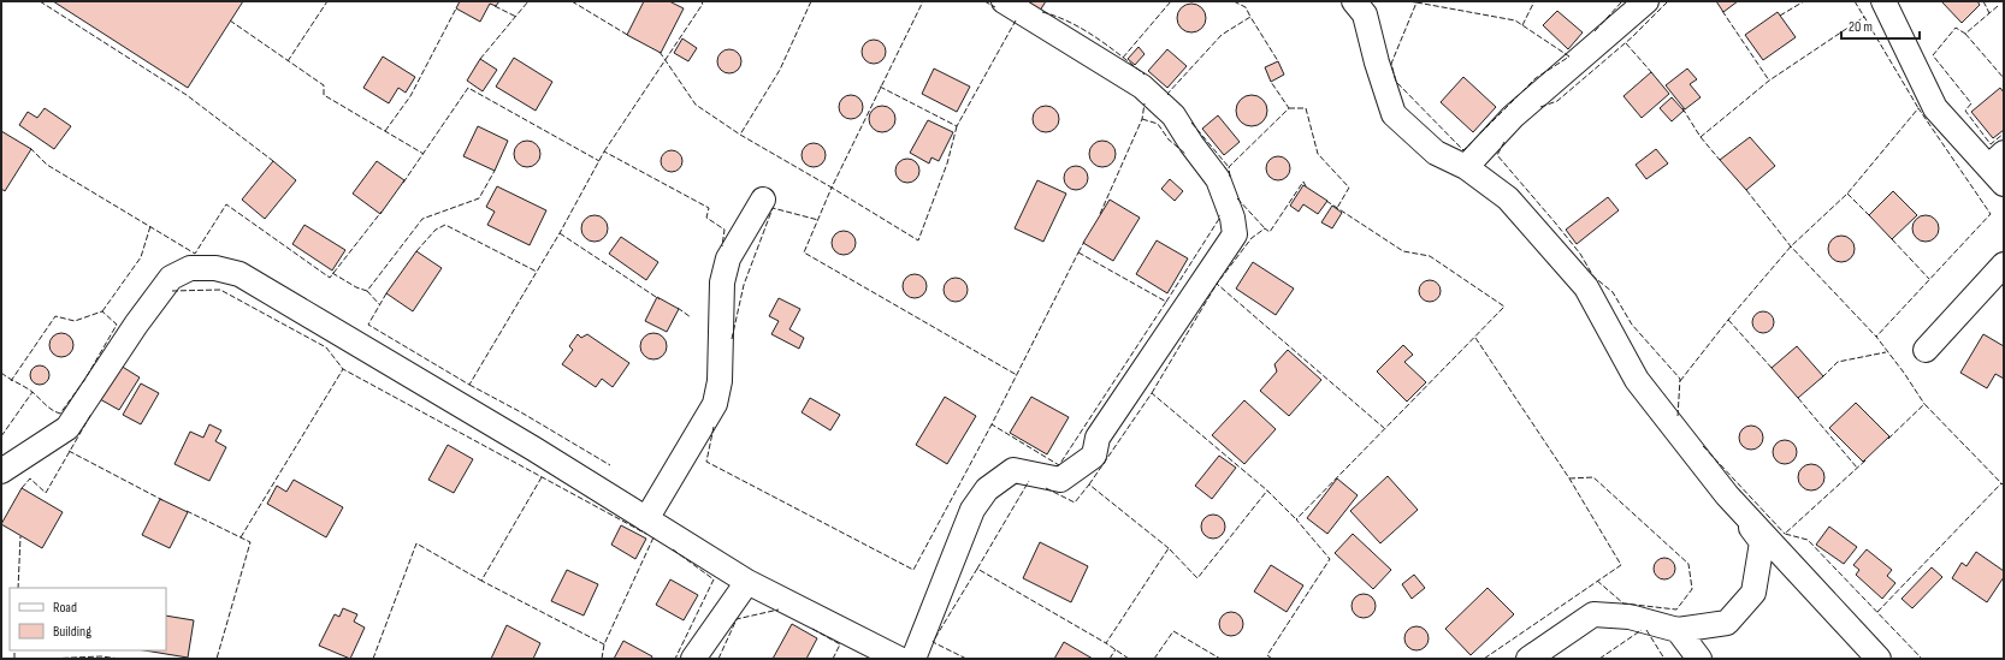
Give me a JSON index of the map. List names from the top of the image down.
{
  "legend": ["Road", "Building"],
  "scale_bar": "20 m"
}
